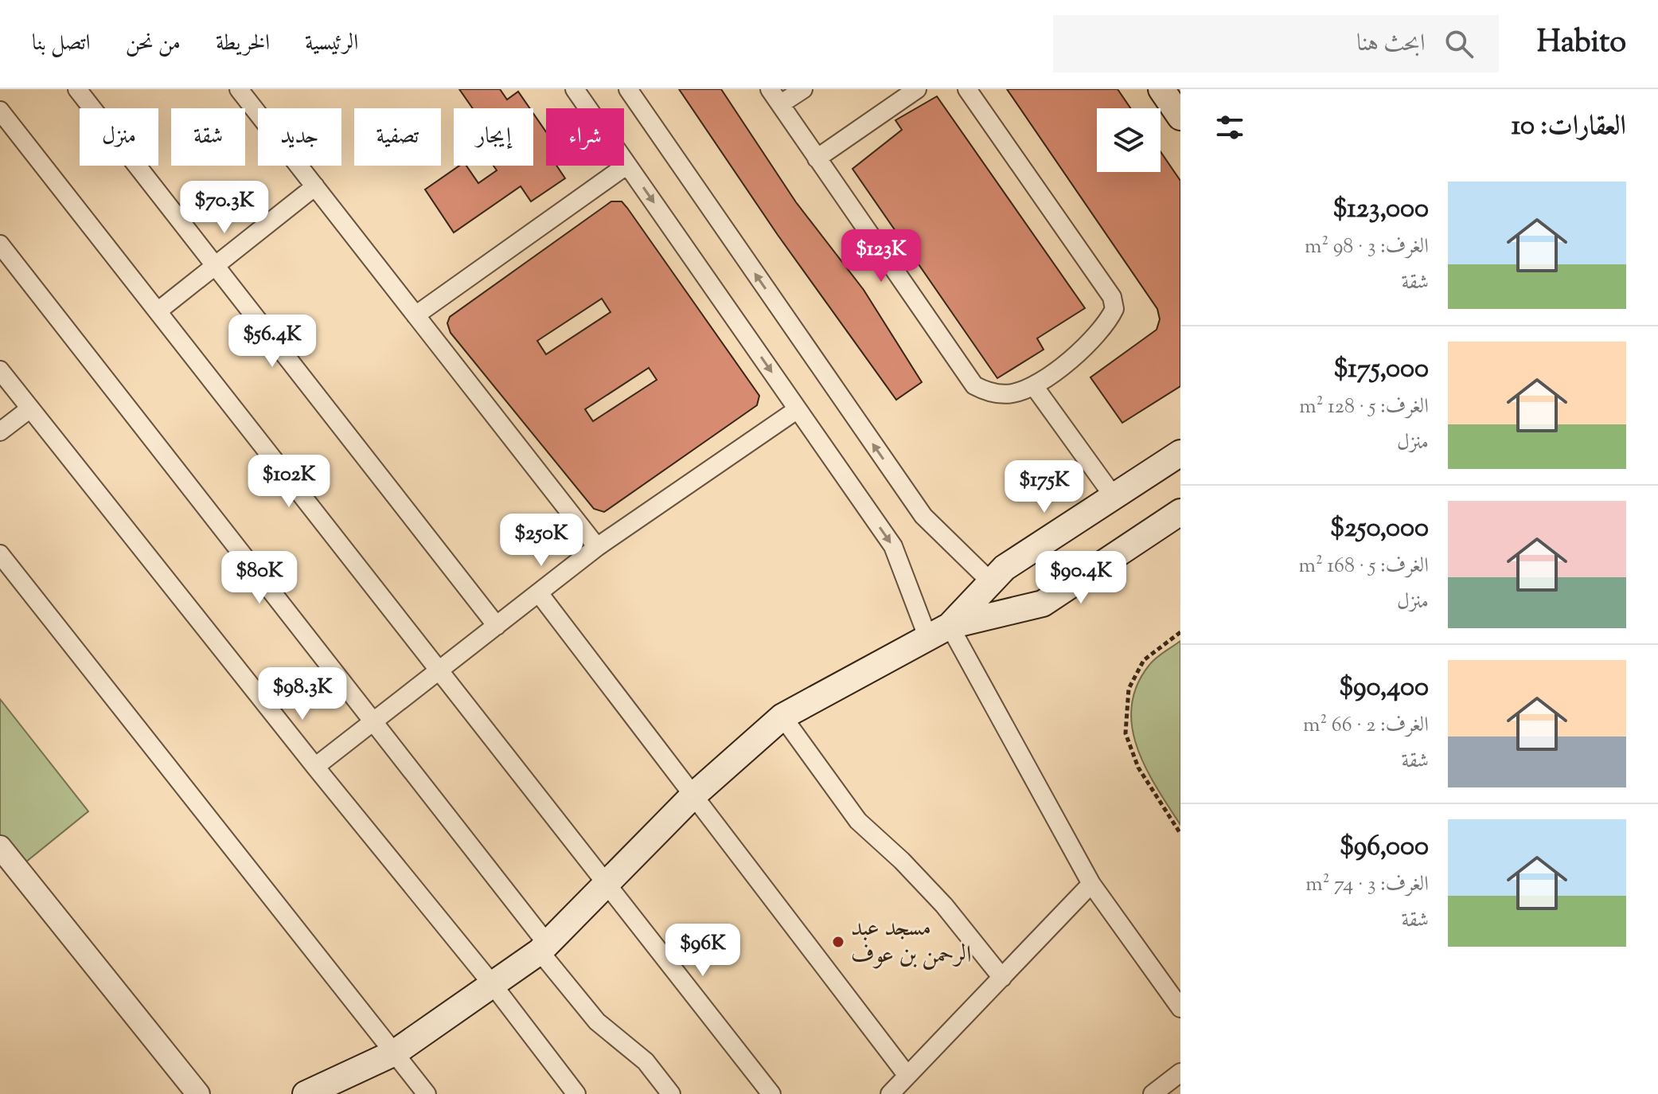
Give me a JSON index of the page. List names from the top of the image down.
{
  "places": ["مسجد عبد الرحمن بن عوف"],
  "page": {
    "header": "Habito",
    "search": "ابحث هنا",
    "nav": [
      "الرئيسية",
      "الخريطة",
      "من نحن",
      "اتصل بنا"
    ],
    "heading": "العقارات: 10",
    "chip": [
      "شراء",
      "إيجار",
      "تصفية",
      "جديد",
      "شقة",
      "منزل"
    ],
    "list": [
      {
        "name": "$123,000",
        "note": "الغرف: 3 · 98 m² · شقة"
      },
      {
        "name": "$175,000",
        "note": "الغرف: 5 · 128 m² · منزل"
      },
      {
        "name": "$250,000",
        "note": "الغرف: 5 · 168 m² · منزل"
      },
      {
        "name": "$90,400",
        "note": "الغرف: 2 · 66 m² · شقة"
      },
      {
        "name": "$96,000",
        "note": "الغرف: 3 · 74 m² · شقة"
      }
    ],
    "price": [
      "$70.3K",
      "$123K",
      "$56.4K",
      "$102K",
      "$175K",
      "$250K",
      "$80K",
      "$90.4K",
      "$98.3K",
      "$96K"
    ]
  }
}
